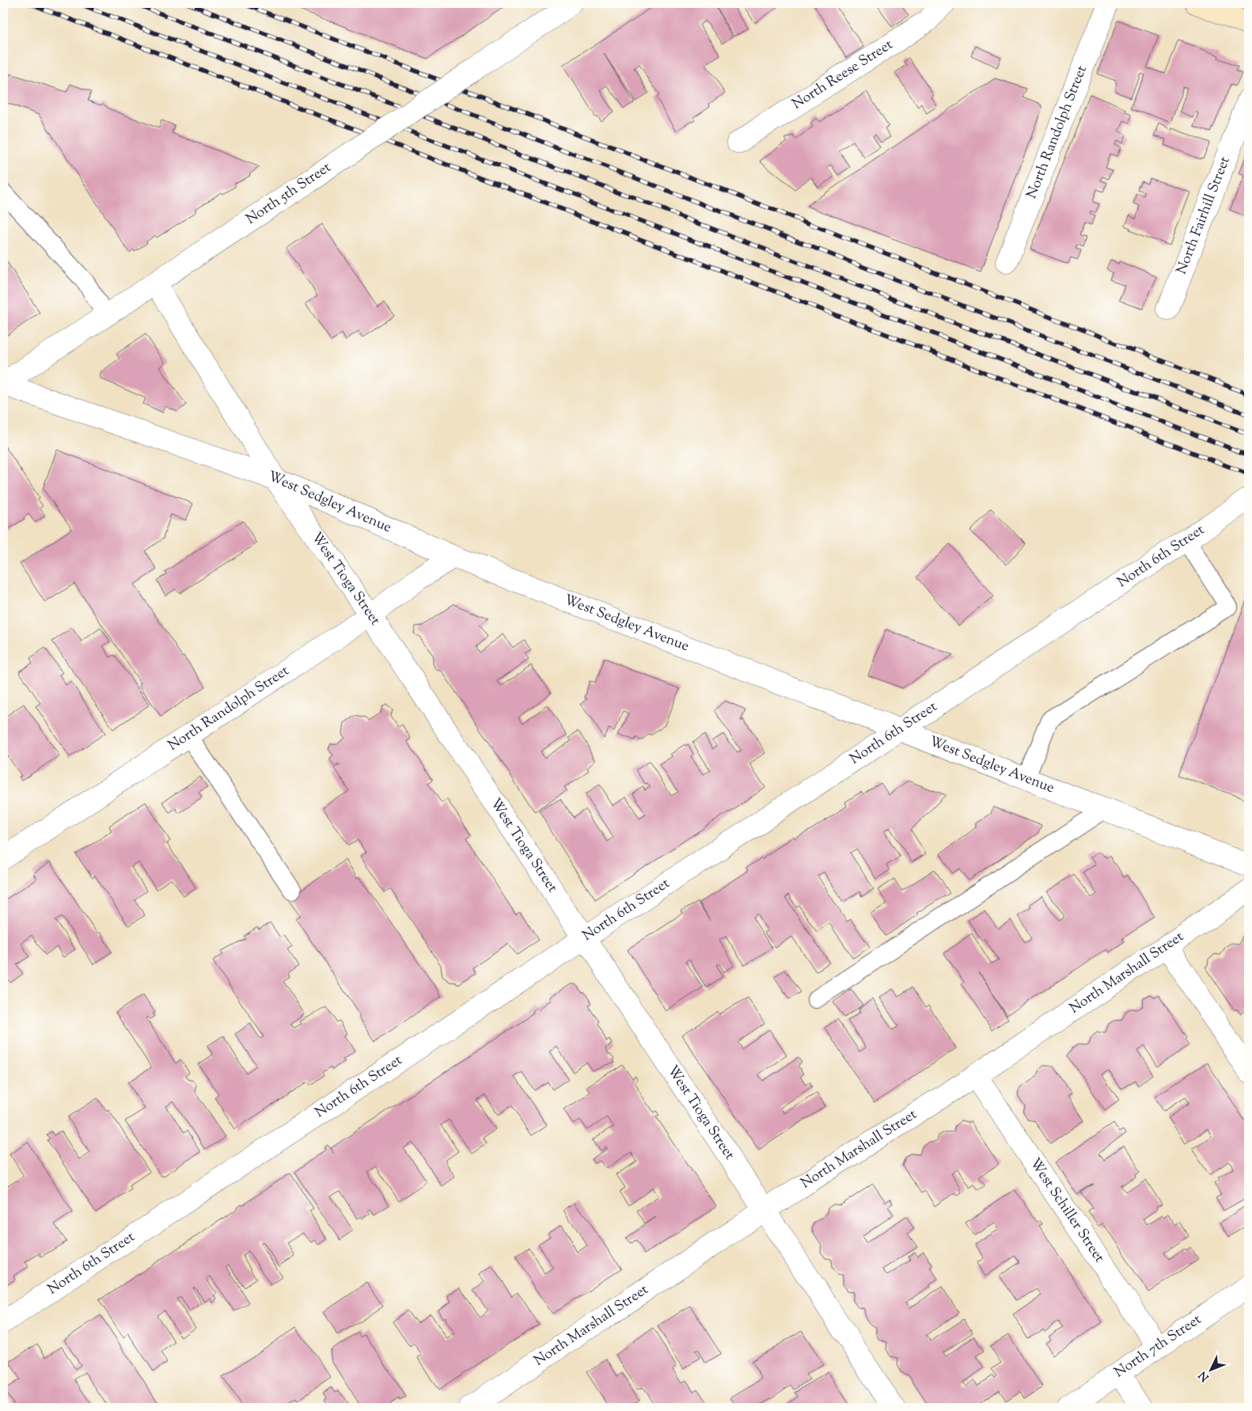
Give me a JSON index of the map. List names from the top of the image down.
{
  "streets": {
    "street": [
      "North Reese Street",
      "North Randolph Street",
      "North 5th Street",
      "North Fairhill Street",
      "West Sedgley Avenue",
      "North 6th Street",
      "West Tioga Street",
      "North Marshall Street",
      "West Schiller Street",
      "North 7th Street"
    ]
  },
  "crossings": [
    ["North Randolph Street", "West Sedgley Avenue"],
    ["North Randolph Street", "West Tioga Street"],
    ["North 5th Street", "West Sedgley Avenue"],
    ["North 5th Street", "West Tioga Street"],
    ["West Sedgley Avenue", "North 6th Street"],
    ["West Sedgley Avenue", "West Tioga Street"],
    ["North 6th Street", "West Tioga Street"],
    ["West Tioga Street", "North Marshall Street"],
    ["North Marshall Street", "West Schiller Street"],
    ["West Schiller Street", "North 7th Street"]
  ],
  "north": "bottom left"
}
